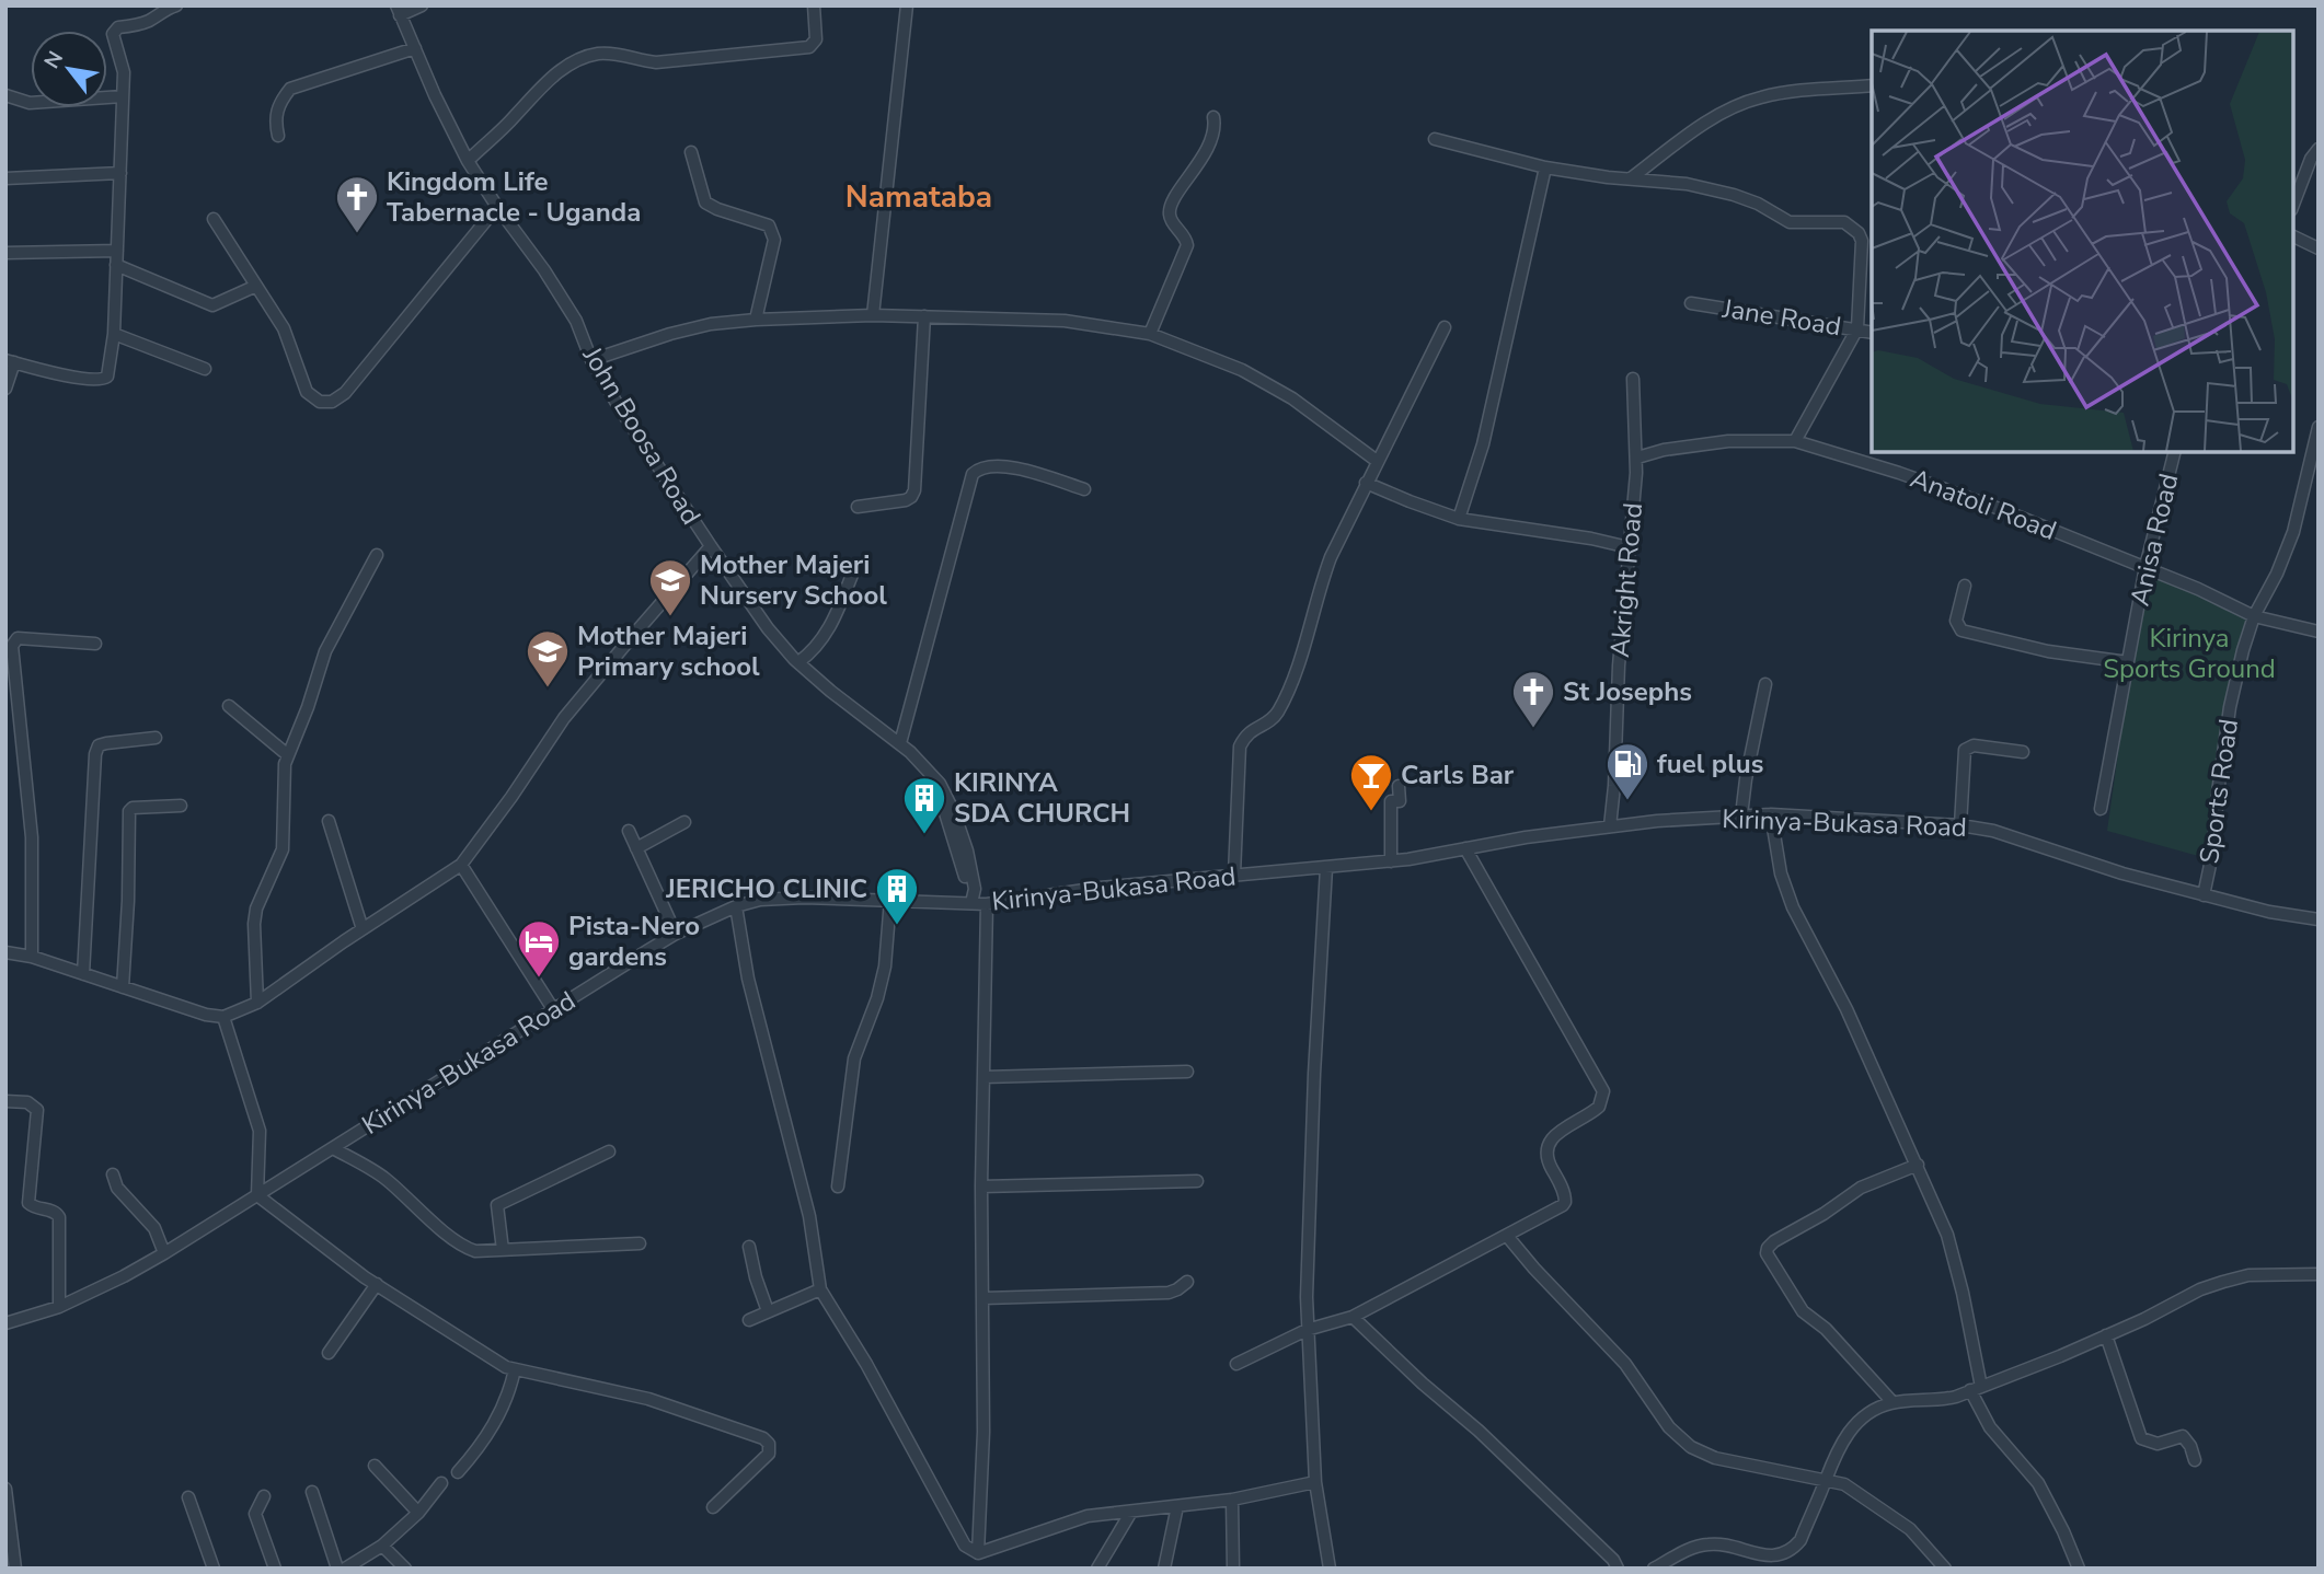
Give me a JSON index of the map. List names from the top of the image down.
{
  "streets": {
    "street": [
      "Jane Road",
      "John Boosa Road",
      "Anatoli Road",
      "Anisa Road",
      "Akright Road",
      "Sports Road",
      "Kirinya-Bukasa Road"
    ]
  },
  "crossings": [
    ["John Boosa Road", "Kirinya-Bukasa Road"],
    ["Anatoli Road", "Anisa Road"],
    ["Anatoli Road", "Akright Road"],
    ["Anatoli Road", "Sports Road"],
    ["Akright Road", "Kirinya-Bukasa Road"],
    ["Sports Road", "Kirinya-Bukasa Road"]
  ],
  "districts": ["Namataba"],
  "parks": ["Kirinya Sports Ground"],
  "places": {
    "church": ["Kingdom Life Tabernacle - Uganda", "St Josephs"],
    "school or university": ["Mother Majeri Nursery School", "Mother Majeri Primary school"],
    "fuel station": ["fuel plus"],
    "bar": ["Carls Bar"],
    "building": ["KIRINYA SDA CHURCH", "JERICHO CLINIC"],
    "hotel": ["Pista-Nero gardens"]
  },
  "north": "top left"
}
